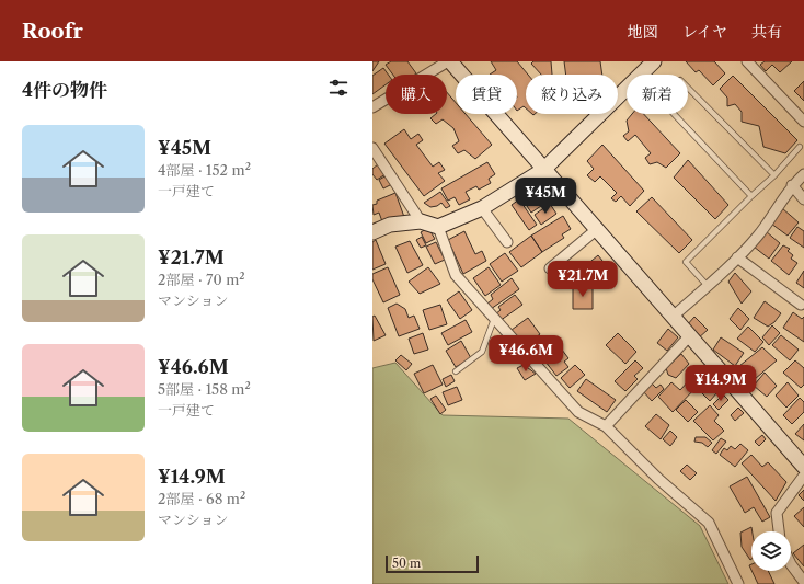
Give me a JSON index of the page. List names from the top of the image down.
{
  "scale_bar": "50 m",
  "page": {
    "header": "Roofr",
    "nav": ["地図", "レイヤ", "共有"],
    "heading": "4件の物件",
    "chip": [
      "購入",
      "賃貸",
      "絞り込み",
      "新着"
    ],
    "list": [
      {
        "name": "¥45M",
        "note": "4部屋 · 152 m² · 一戸建て"
      },
      {
        "name": "¥21.7M",
        "note": "2部屋 · 70 m² · マンション"
      },
      {
        "name": "¥46.6M",
        "note": "5部屋 · 158 m² · 一戸建て"
      },
      {
        "name": "¥14.9M",
        "note": "2部屋 · 68 m² · マンション"
      }
    ],
    "price": [
      "¥45M",
      "¥21.7M",
      "¥46.6M",
      "¥14.9M"
    ],
    "scale": "50 m"
  }
}
